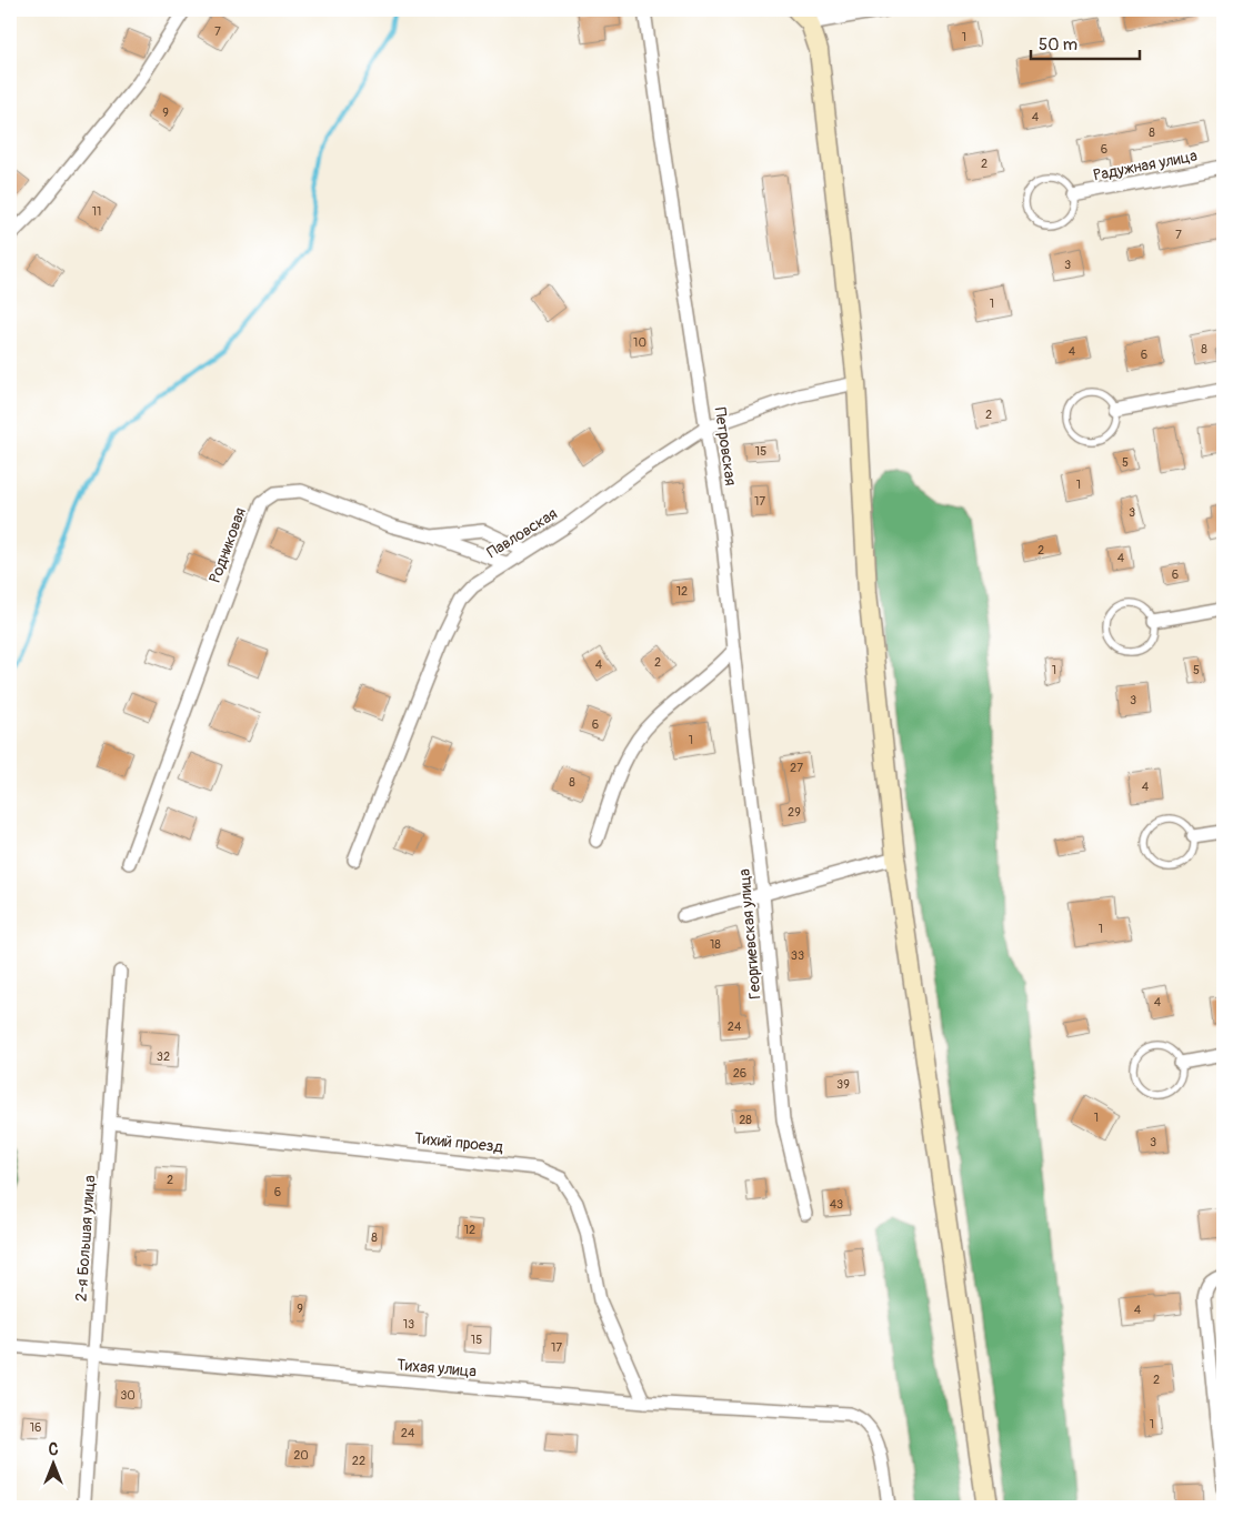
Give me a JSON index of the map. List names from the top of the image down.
{
  "streets": {
    "street": [
      "Радужная улица",
      "Петровская",
      "Павловская",
      "Родниковая",
      "Георгиевская улица",
      "Тихий проезд",
      "2-я Большая улица",
      "Тихая улица"
    ]
  },
  "crossings": [
    ["Петровская", "Павловская"],
    ["Петровская", "Георгиевская улица"],
    ["Павловская", "Родниковая"],
    ["Тихий проезд", "2-я Большая улица"],
    ["Тихий проезд", "Тихая улица"],
    ["2-я Большая улица", "Тихая улица"]
  ],
  "house_numbers": [
    "7",
    "1",
    "9",
    "4",
    "8",
    "6",
    "2",
    "11",
    "7",
    "3",
    "1",
    "10",
    "8",
    "4",
    "6",
    "2",
    "15",
    "5",
    "1",
    "17",
    "3",
    "2",
    "4",
    "6",
    "12",
    "2",
    "4",
    "1",
    "5",
    "3",
    "6",
    "1",
    "27",
    "8",
    "4",
    "29",
    "1",
    "18",
    "33",
    "4",
    "24",
    "32",
    "26",
    "39",
    "1",
    "28",
    "3",
    "2",
    "6",
    "43",
    "12",
    "8",
    "9",
    "4",
    "13",
    "15",
    "17",
    "2",
    "30",
    "1",
    "16",
    "24",
    "20",
    "22"
  ],
  "scale_bar": "50 m",
  "north": "top"
}
